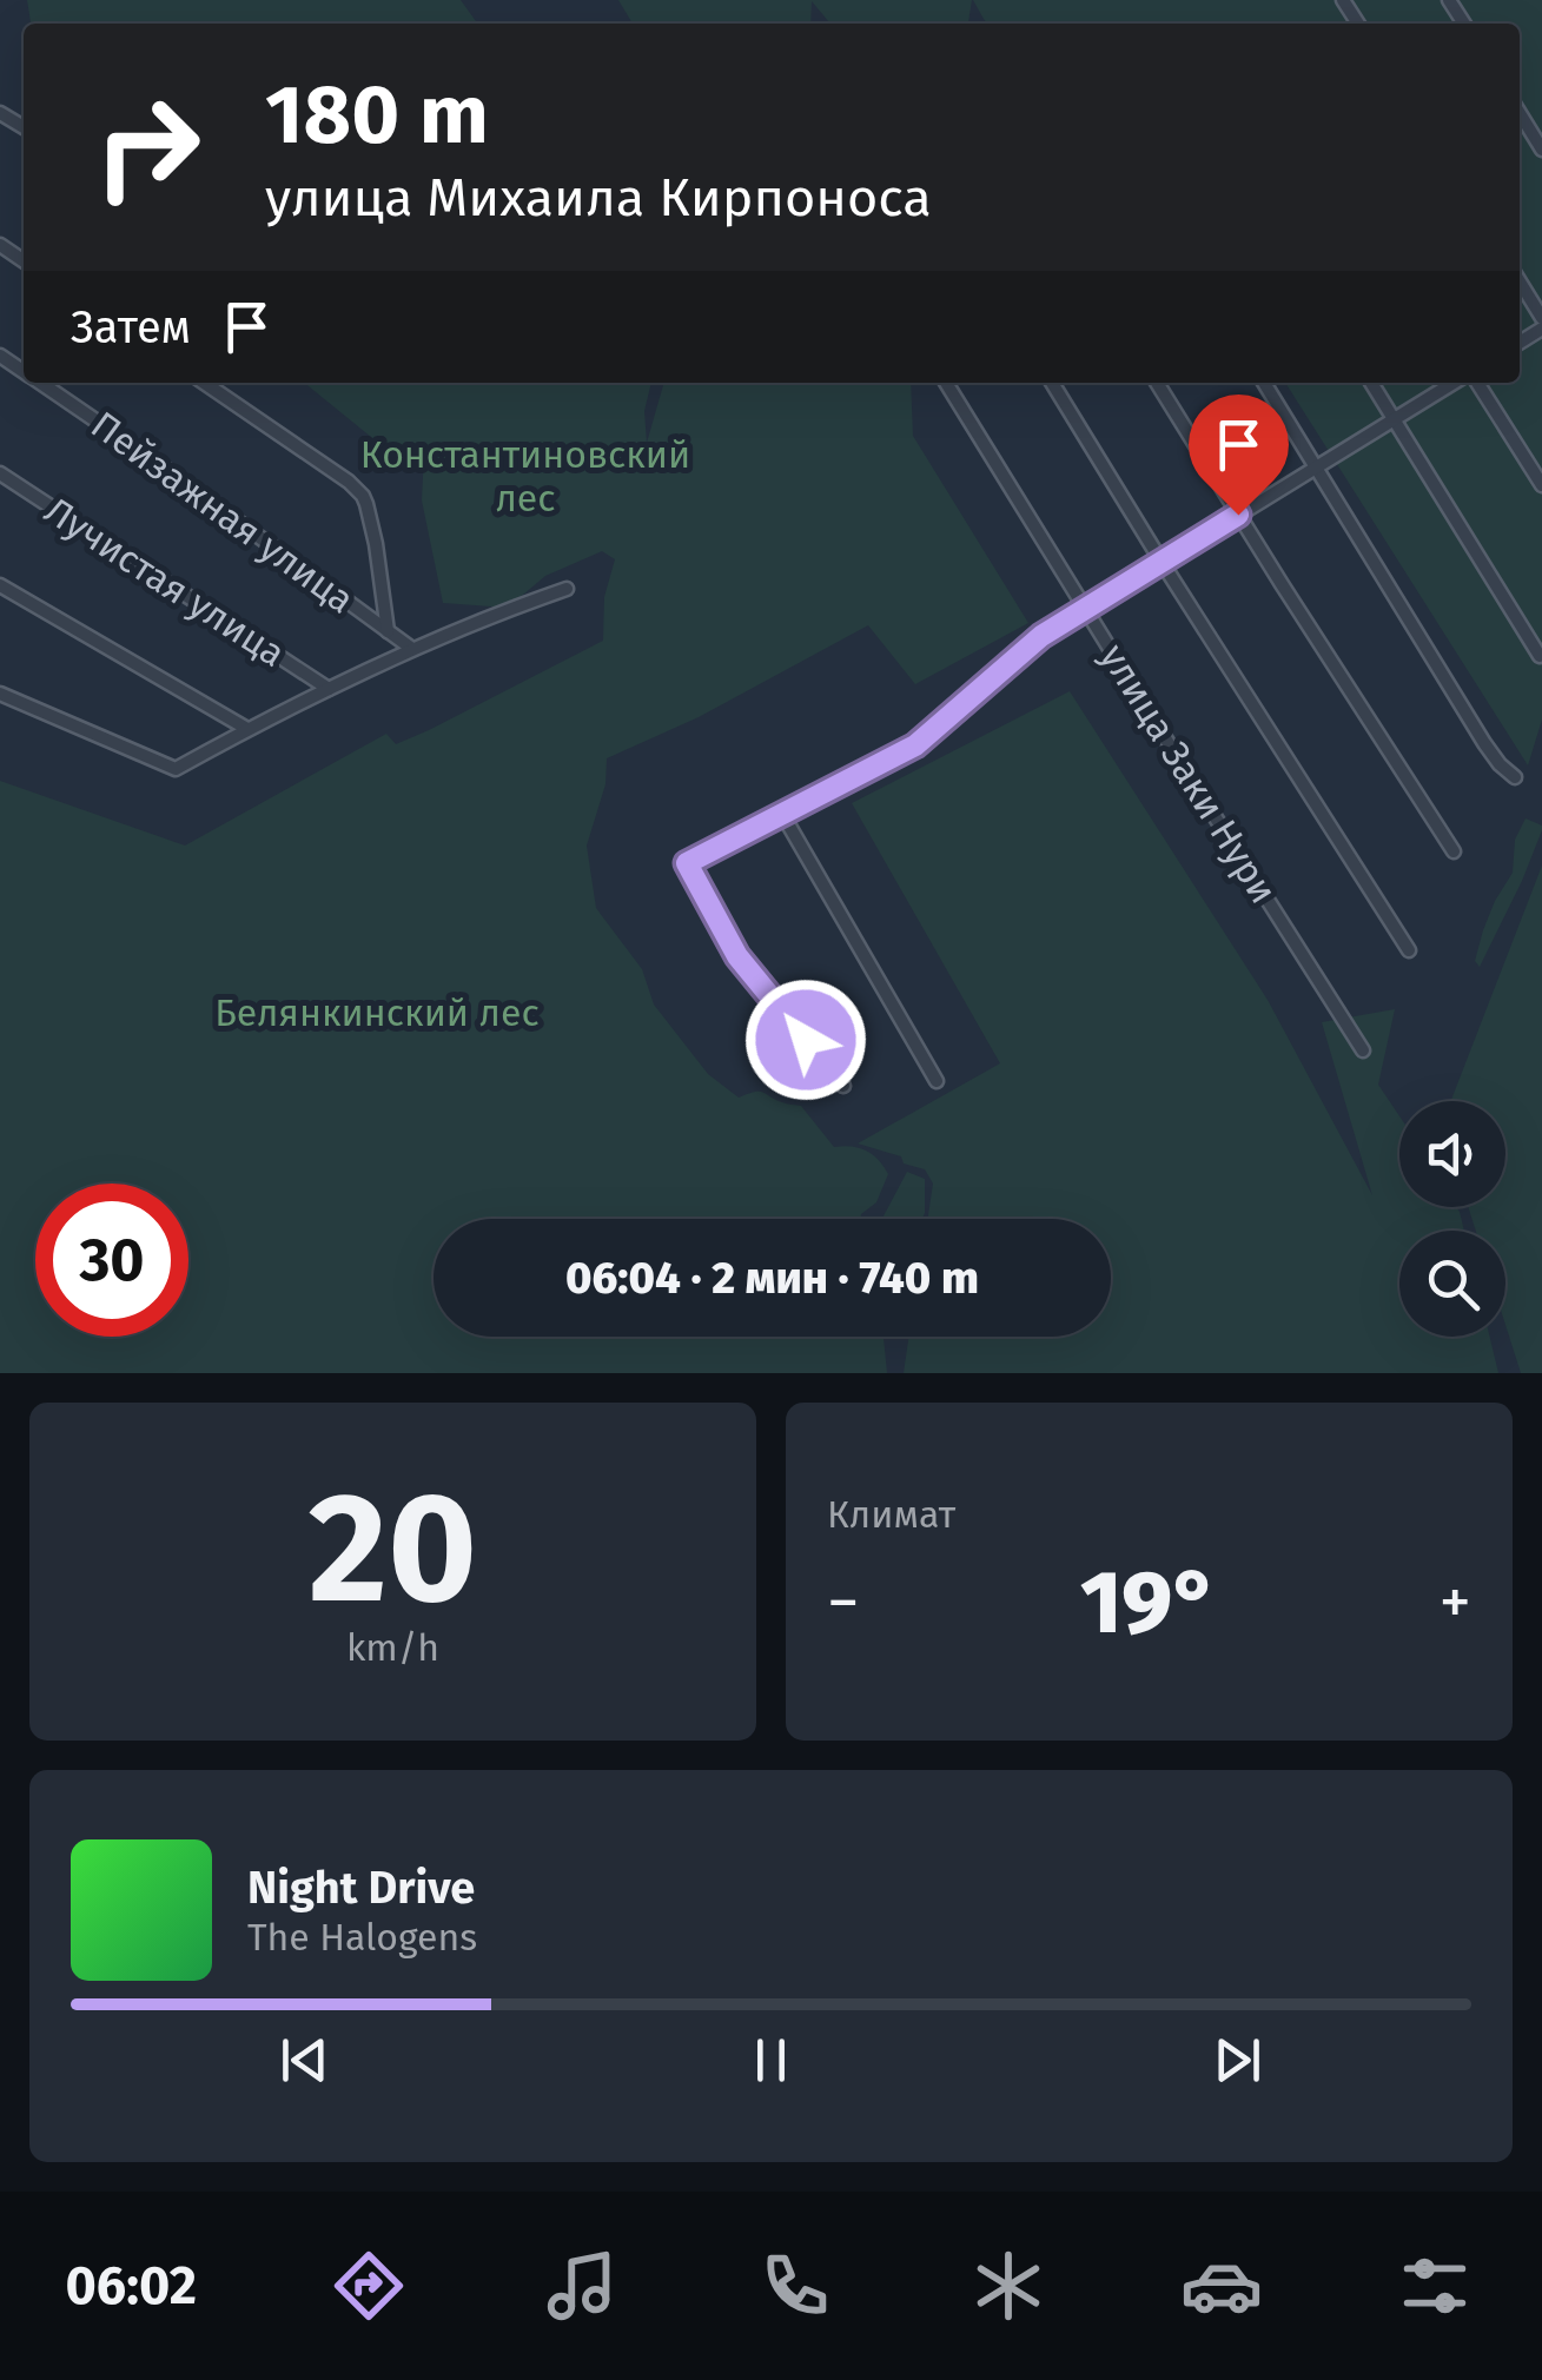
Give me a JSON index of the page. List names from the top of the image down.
{
  "streets": {
    "street": ["Пейзажная улица", "Лучистая улица", "улица Заки Нури"]
  },
  "parks": ["Константиновский лес", "Белянкинский лес"],
  "page": {
    "turn": ["180 m", "улица Михаила Кирпоноса"],
    "then": "Затем",
    "limit": "30",
    "trip": "06:04 · 2 мин · 740 m",
    "tile": [
      ["20", "km/h"],
      "Климат"
    ],
    "heat": ["−", "19°", "+"],
    "song": ["Night Drive", "The Halogens"],
    "tabs": "06:02"
  }
}
